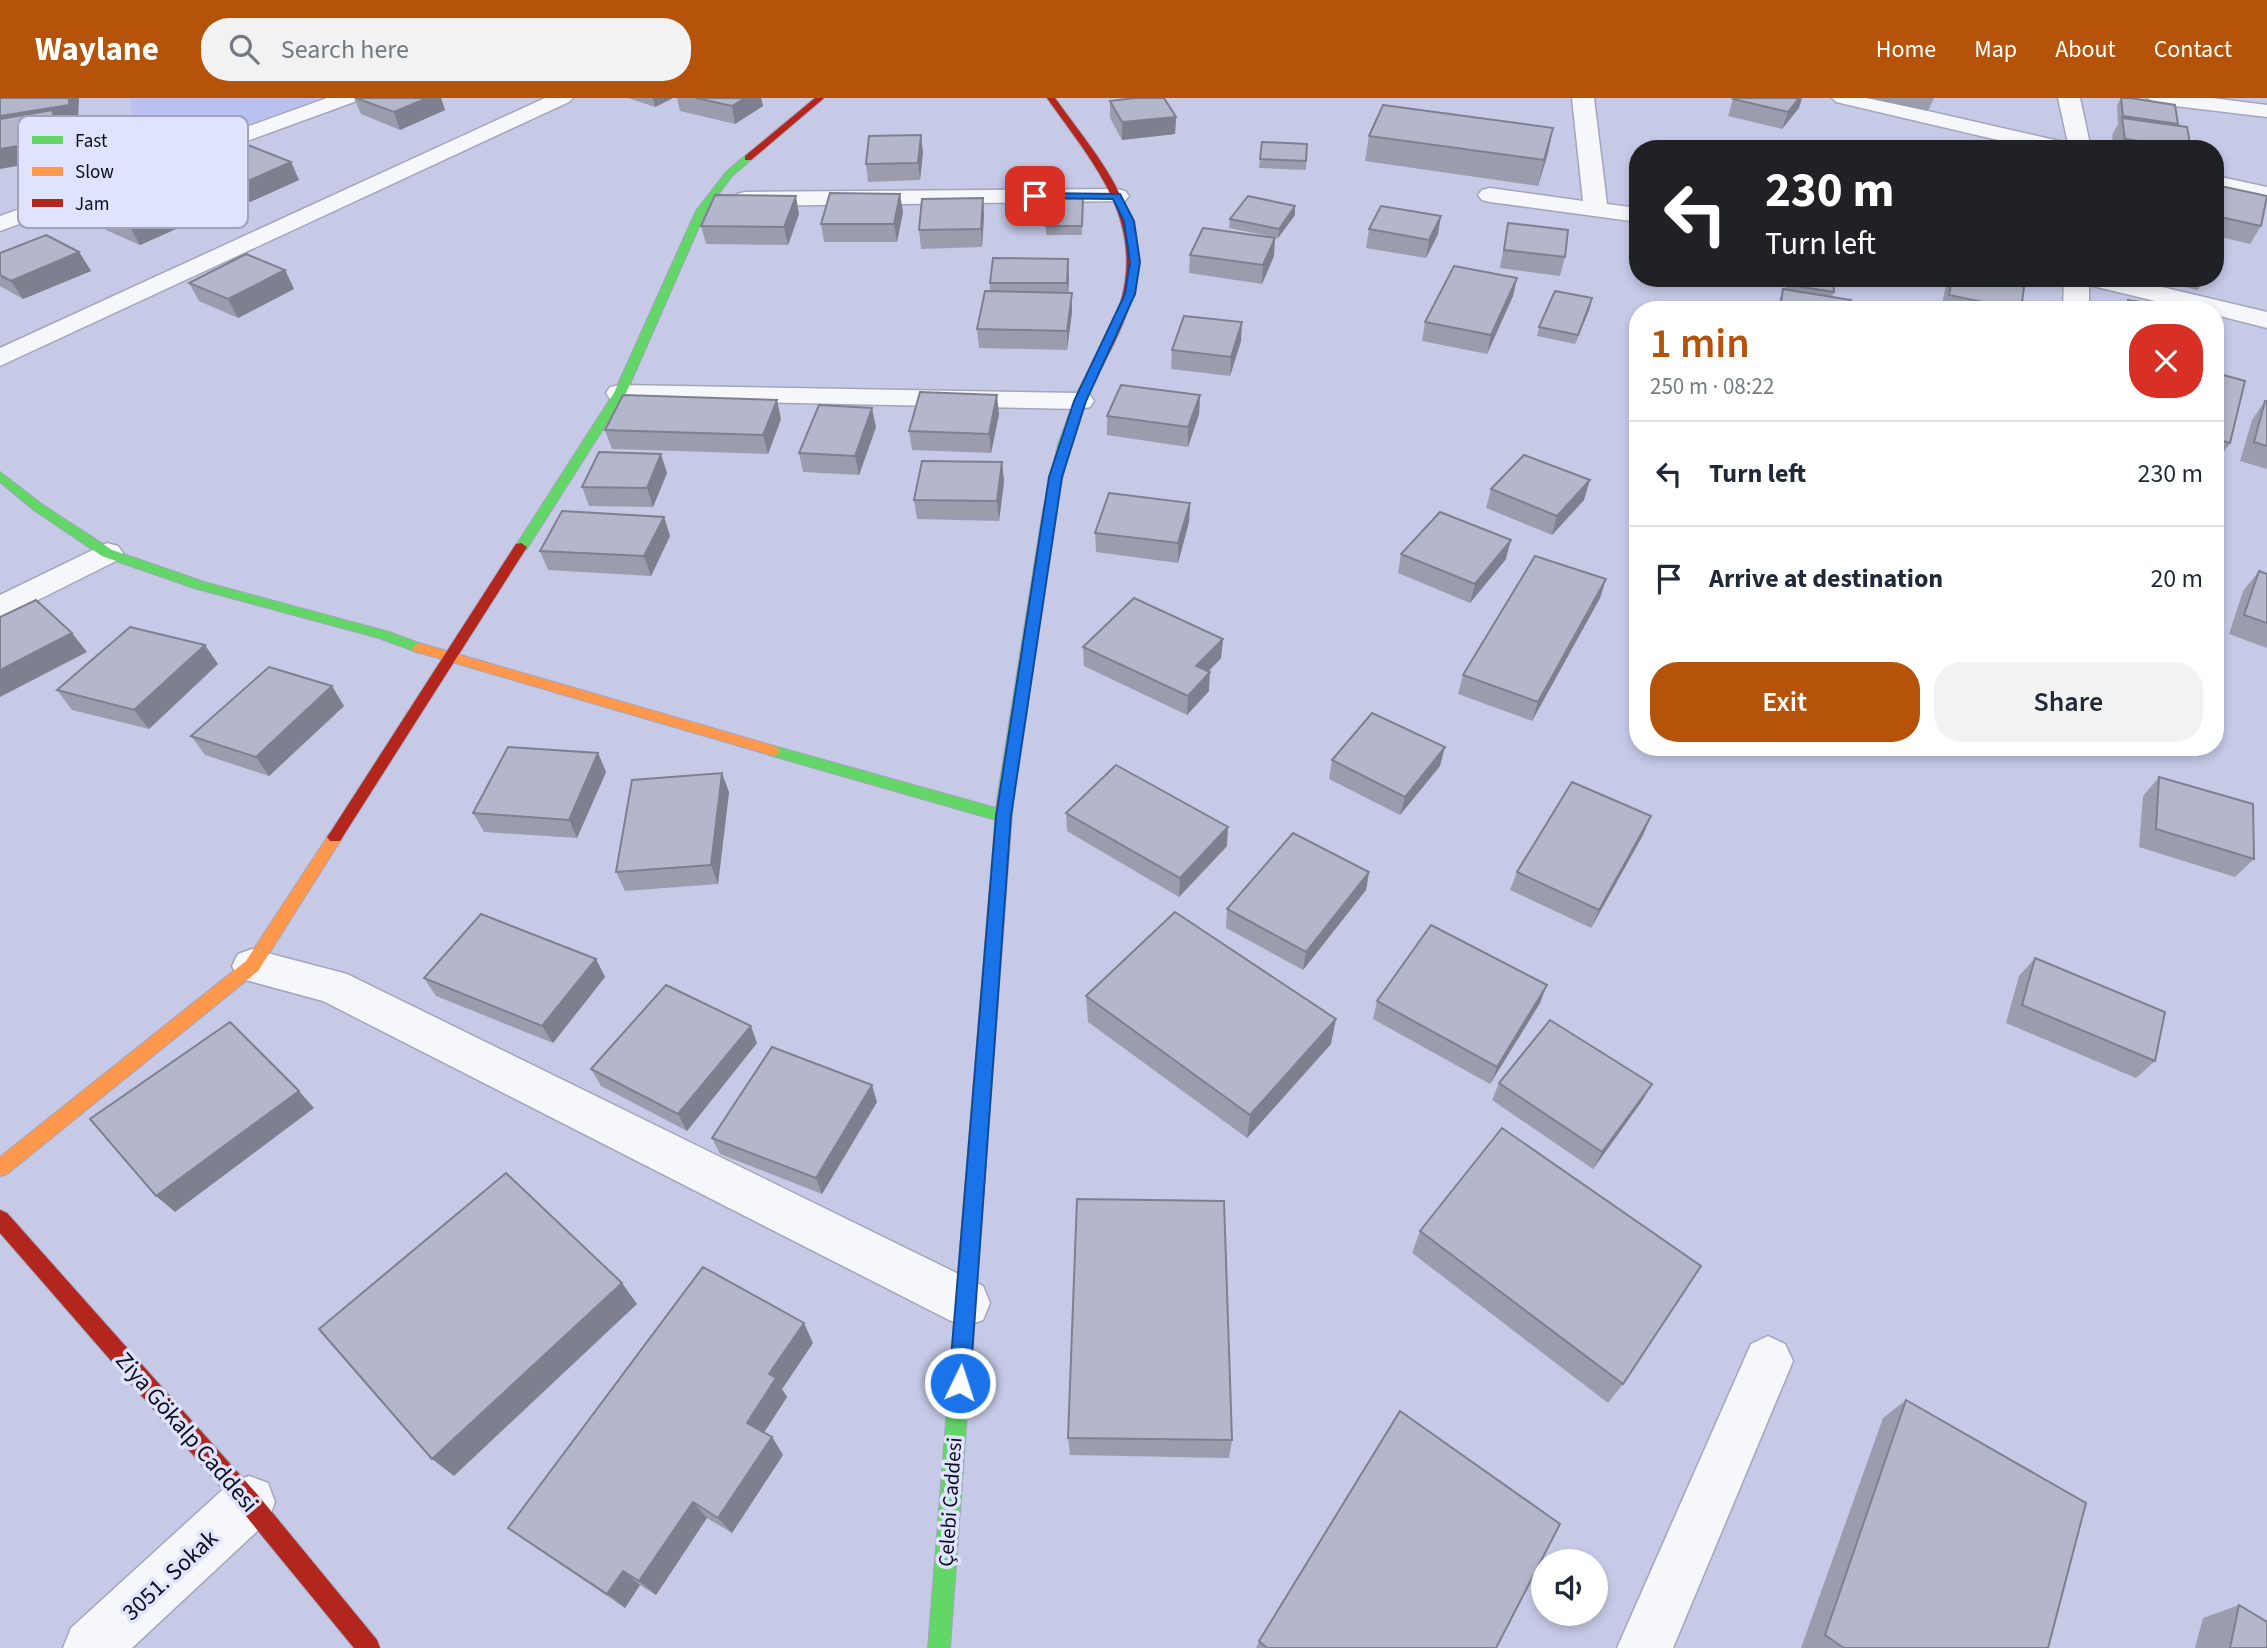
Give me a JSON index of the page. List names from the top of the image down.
{
  "streets": {
    "street": ["Ziya Gökalp Caddesi", "Çelebi Caddesi", "3051. Sokak"]
  },
  "crossings": [
    ["Ziya Gökalp Caddesi", "3051. Sokak"]
  ],
  "legend": ["Fast", "Slow", "Jam"],
  "page": {
    "header": "Waylane",
    "search": "Search here",
    "nav": [
      "Home",
      "Map",
      "About",
      "Contact"
    ],
    "turn": ["230 m", "Turn left"],
    "heading": ["1 min", "250 m · 08:22"],
    "list": [
      {
        "name": "Turn left",
        "value": "230 m"
      },
      {
        "name": "Arrive at destination",
        "value": "20 m"
      }
    ],
    "buttons": ["Exit", "Share"]
  }
}
